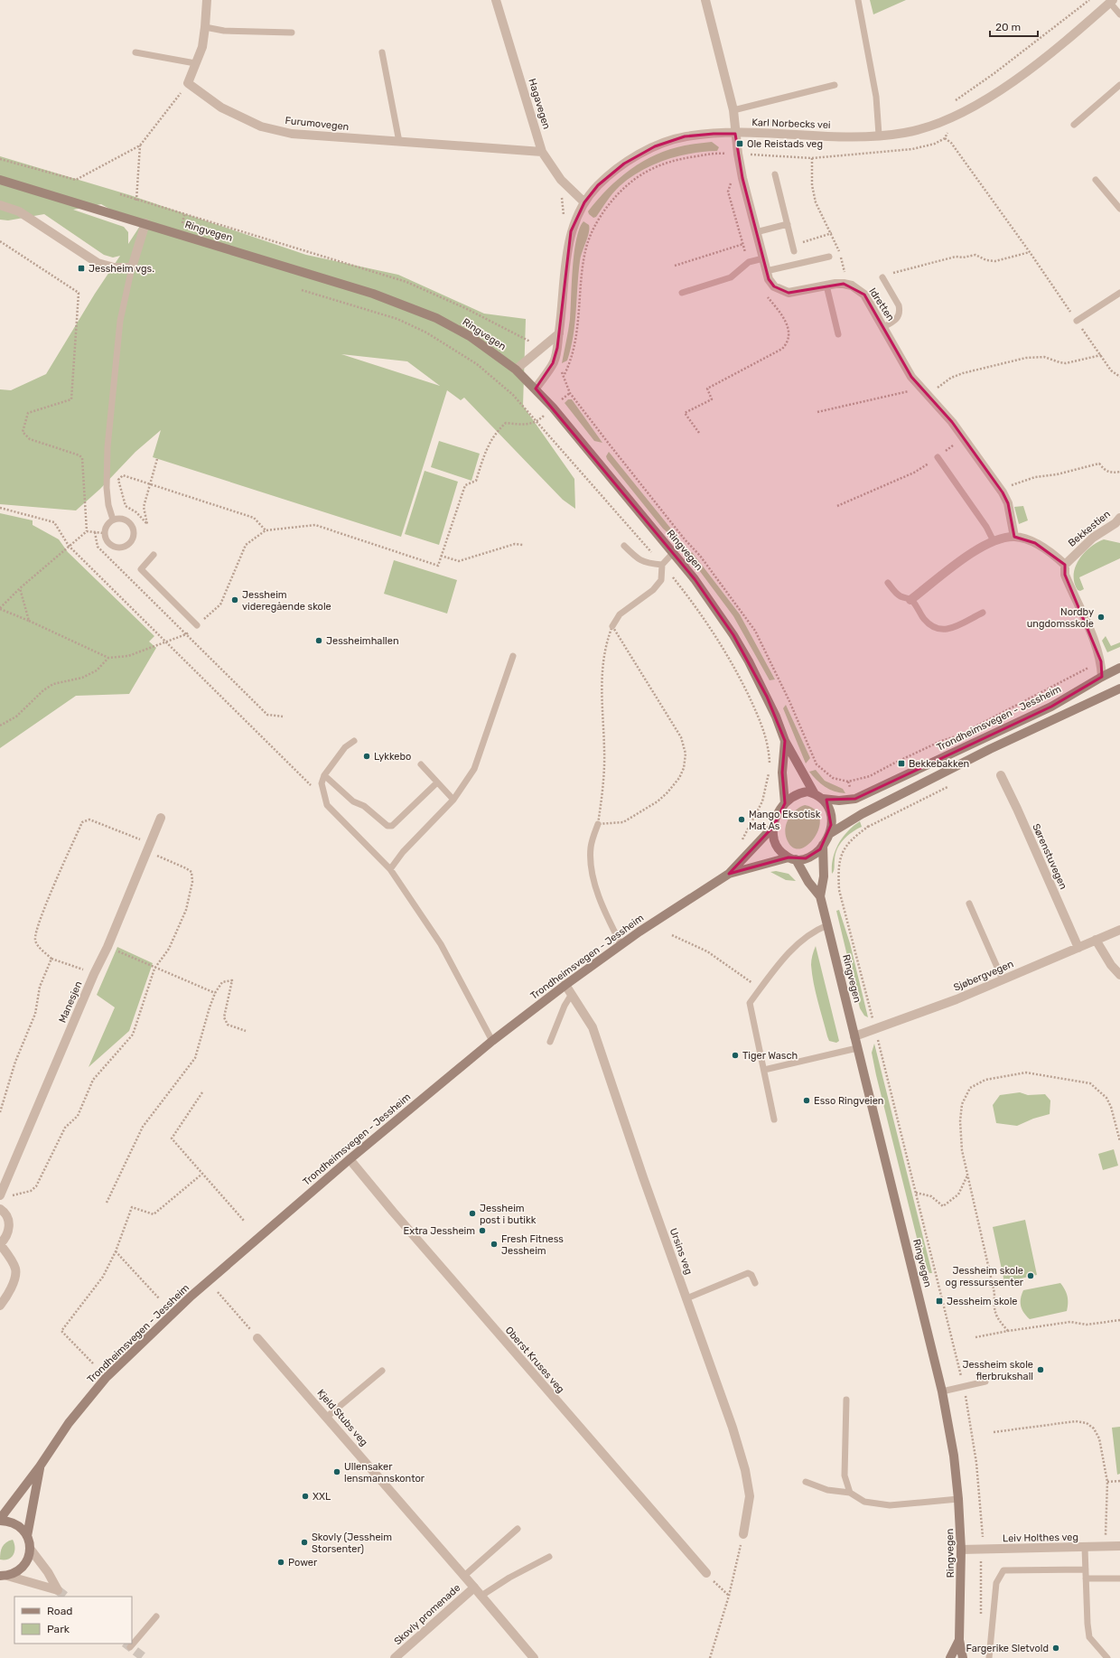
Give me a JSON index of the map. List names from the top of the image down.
{
  "streets": {
    "main road": ["Ringvegen", "Trondheimsvegen - Jessheim"],
    "street": [
      "Hagavegen",
      "Furumovegen",
      "Karl Norbecks vei",
      "Idretten",
      "Bekkestien",
      "Sørenstuvegen",
      "Sjøbergvegen",
      "Manesjen",
      "Ursins veg",
      "Oberst Kruses veg",
      "Kjeld Stubs veg",
      "Leiv Holthes veg",
      "Skovly promenade"
    ]
  },
  "crossings": [
    ["Hagavegen", "Furumovegen"],
    ["Hagavegen", "Karl Norbecks vei"],
    ["Karl Norbecks vei", "Ringvegen"],
    ["Karl Norbecks vei", "Idretten"],
    ["Ringvegen", "Trondheimsvegen - Jessheim"],
    ["Ringvegen", "Sjøbergvegen"],
    ["Ringvegen", "Leiv Holthes veg"],
    ["Trondheimsvegen - Jessheim", "Ursins veg"],
    ["Trondheimsvegen - Jessheim", "Oberst Kruses veg"],
    ["Sørenstuvegen", "Sjøbergvegen"],
    ["Kjeld Stubs veg", "Skovly promenade"]
  ],
  "places": {
    "transit": [
      "Ole Reistads veg",
      "Jessheim vgs.",
      "Bekkebakken",
      "Jessheim skole"
    ],
    "other": [
      "Jessheim videregående skole",
      "Nordby ungdomsskole",
      "Jessheimhallen",
      "Lykkebo",
      "Mango Eksotisk Mat As",
      "Tiger Wasch",
      "Esso Ringveien",
      "Jessheim post i butikk",
      "Extra Jessheim",
      "Fresh Fitness Jessheim",
      "Jessheim skole og ressurssenter",
      "Jessheim skole flerbrukshall",
      "Ullensaker lensmannskontor",
      "XXL",
      "Skovly (Jessheim Storsenter)",
      "Power",
      "Fargerike Sletvold"
    ]
  },
  "legend": ["Road", "Park"],
  "scale_bar": "20 m"
}
